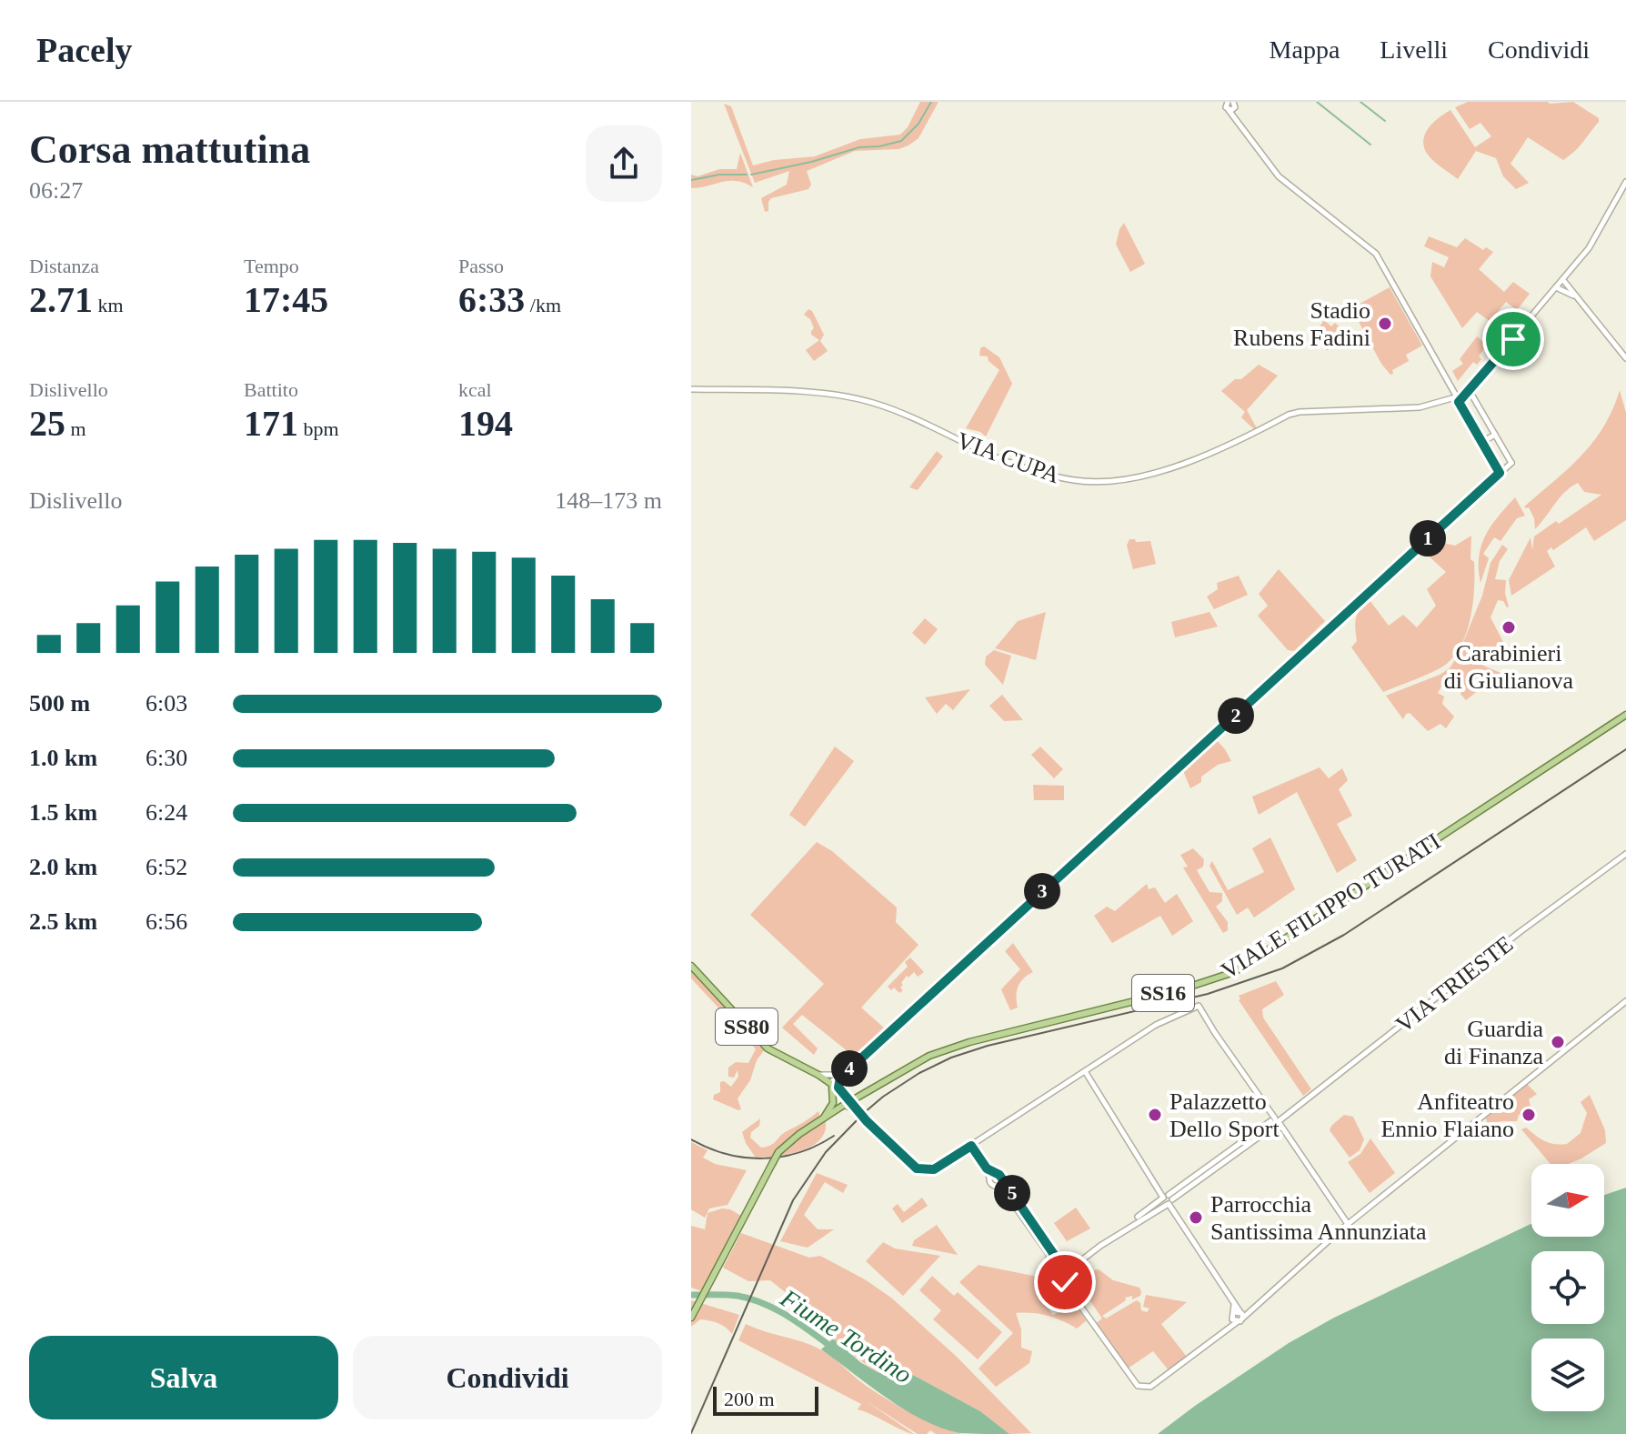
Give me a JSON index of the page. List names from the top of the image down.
{
  "streets": {
    "main road": ["VIALE FILIPPO TURATI", "SS16", "SS80"],
    "street": ["VIA CUPA", "VIA TRIESTE"]
  },
  "crossings": [
    ["VIALE FILIPPO TURATI", "SS80"]
  ],
  "water": ["Fiume Tordino"],
  "places": [
    "Stadio Rubens Fadini",
    "Carabinieri di Giulianova",
    "Guardia di Finanza",
    "Palazzetto Dello Sport",
    "Anfiteatro Ennio Flaiano",
    "Parrocchia Santissima Annunziata"
  ],
  "scale_bar": "200 m",
  "north": "right",
  "page": {
    "header": "Pacely",
    "nav": ["Mappa", "Livelli", "Condividi"],
    "heading": ["Corsa mattutina", "06:27"],
    "stats": [
      ["Distanza", "2.71 km"],
      ["Tempo", "17:45"],
      ["Passo", "6:33 /km"],
      ["Dislivello", "25 m"],
      ["Battito", "171 bpm"],
      ["kcal", "194"]
    ],
    "chart": ["Dislivello", "148–173 m"],
    "pins": [
      "1",
      "2",
      "3",
      "4",
      "5"
    ],
    "list": [
      {
        "name": "500 m",
        "note": "6:03"
      },
      {
        "name": "1.0 km",
        "note": "6:30"
      },
      {
        "name": "1.5 km",
        "note": "6:24"
      },
      {
        "name": "2.0 km",
        "note": "6:52"
      },
      {
        "name": "2.5 km",
        "note": "6:56"
      }
    ],
    "buttons": ["Salva", "Condividi"],
    "scale": "200 m"
  }
}
